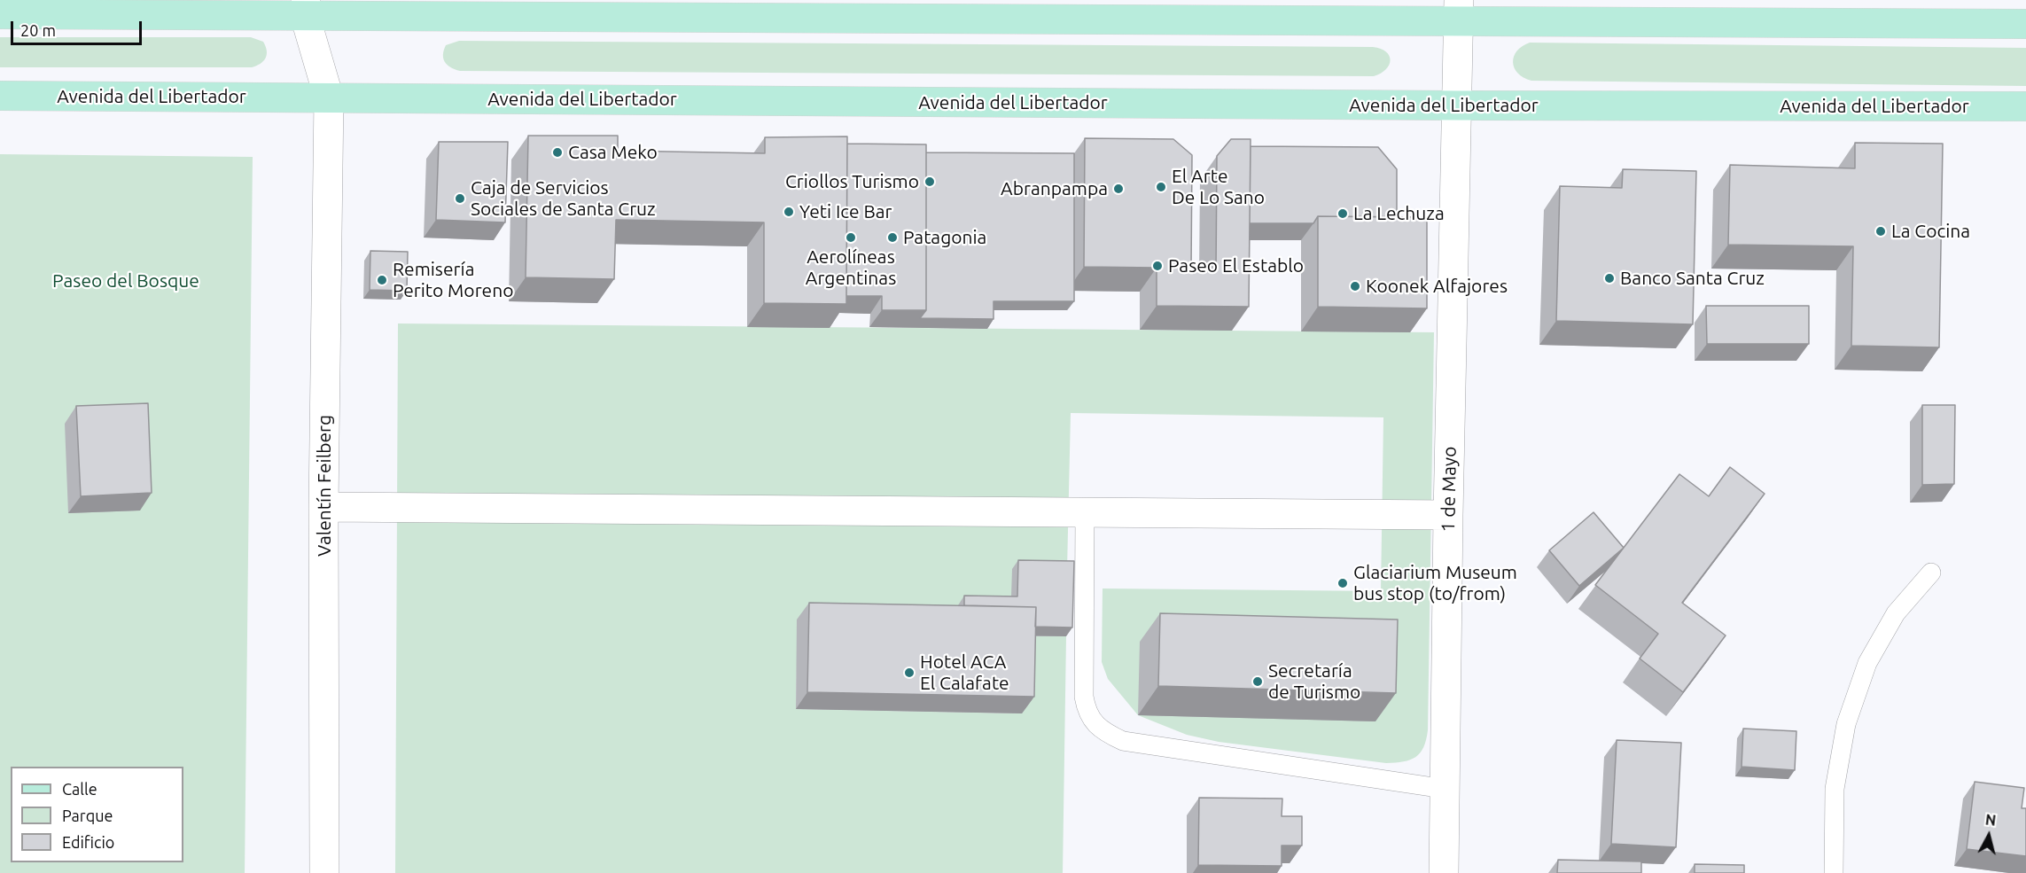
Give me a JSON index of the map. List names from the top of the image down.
{
  "streets": {
    "main road": ["Avenida del Libertador"],
    "street": ["Valentín Feilberg", "1 de Mayo"]
  },
  "crossings": [
    ["Avenida del Libertador", "Valentín Feilberg"],
    ["Avenida del Libertador", "1 de Mayo"]
  ],
  "parks": ["Paseo del Bosque"],
  "places": [
    "Casa Meko",
    "Criollos Turismo",
    "El Arte De Lo Sano",
    "Abranpampa",
    "Caja de Servicios Sociales de Santa Cruz",
    "Yeti Ice Bar",
    "La Lechuza",
    "La Cocina",
    "Aerolíneas Argentinas",
    "Patagonia",
    "Paseo El Establo",
    "Banco Santa Cruz",
    "Remisería Perito Moreno",
    "Koonek Alfajores",
    "Glaciarium Museum bus stop (to/from)",
    "Hotel ACA El Calafate",
    "Secretaría de Turismo"
  ],
  "legend": ["Calle", "Parque", "Edificio"],
  "scale_bar": "20 m",
  "north": "top"
}
